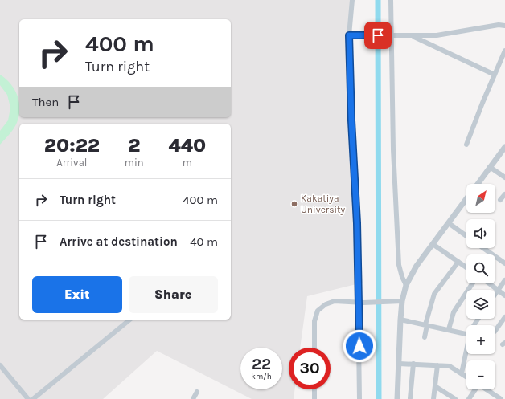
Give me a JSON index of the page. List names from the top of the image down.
{
  "places": ["Kakatiya University"],
  "north": "top right",
  "page": {
    "turn": ["400 m", "Turn right"],
    "then": "Then",
    "eta": [
      "20:22",
      "Arrival",
      "2",
      "min",
      "440",
      "m"
    ],
    "list": [
      {
        "name": "Turn right",
        "value": "400 m"
      },
      {
        "name": "Arrive at destination",
        "value": "40 m"
      }
    ],
    "map_buttons": ["+", "−"],
    "buttons": ["Exit", "Share"],
    "speed": "22 km/h",
    "limit": "30"
  }
}
